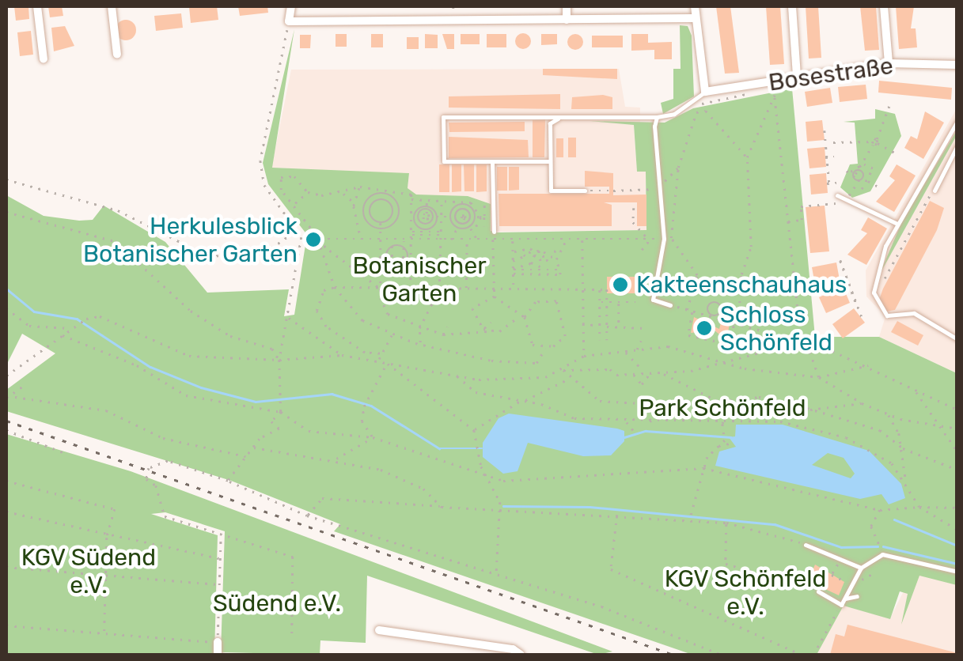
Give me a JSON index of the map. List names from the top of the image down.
{
  "streets": {
    "street": ["Bosestraße"]
  },
  "parks": [
    "Botanischer Garten",
    "Park Schönfeld",
    "KGV Südend e.V.",
    "KGV Schönfeld e.V.",
    "Südend e.V."
  ],
  "places": ["Herkulesblick Botanischer Garten", "Kakteenschauhaus", "Schloss Schönfeld"]
}
